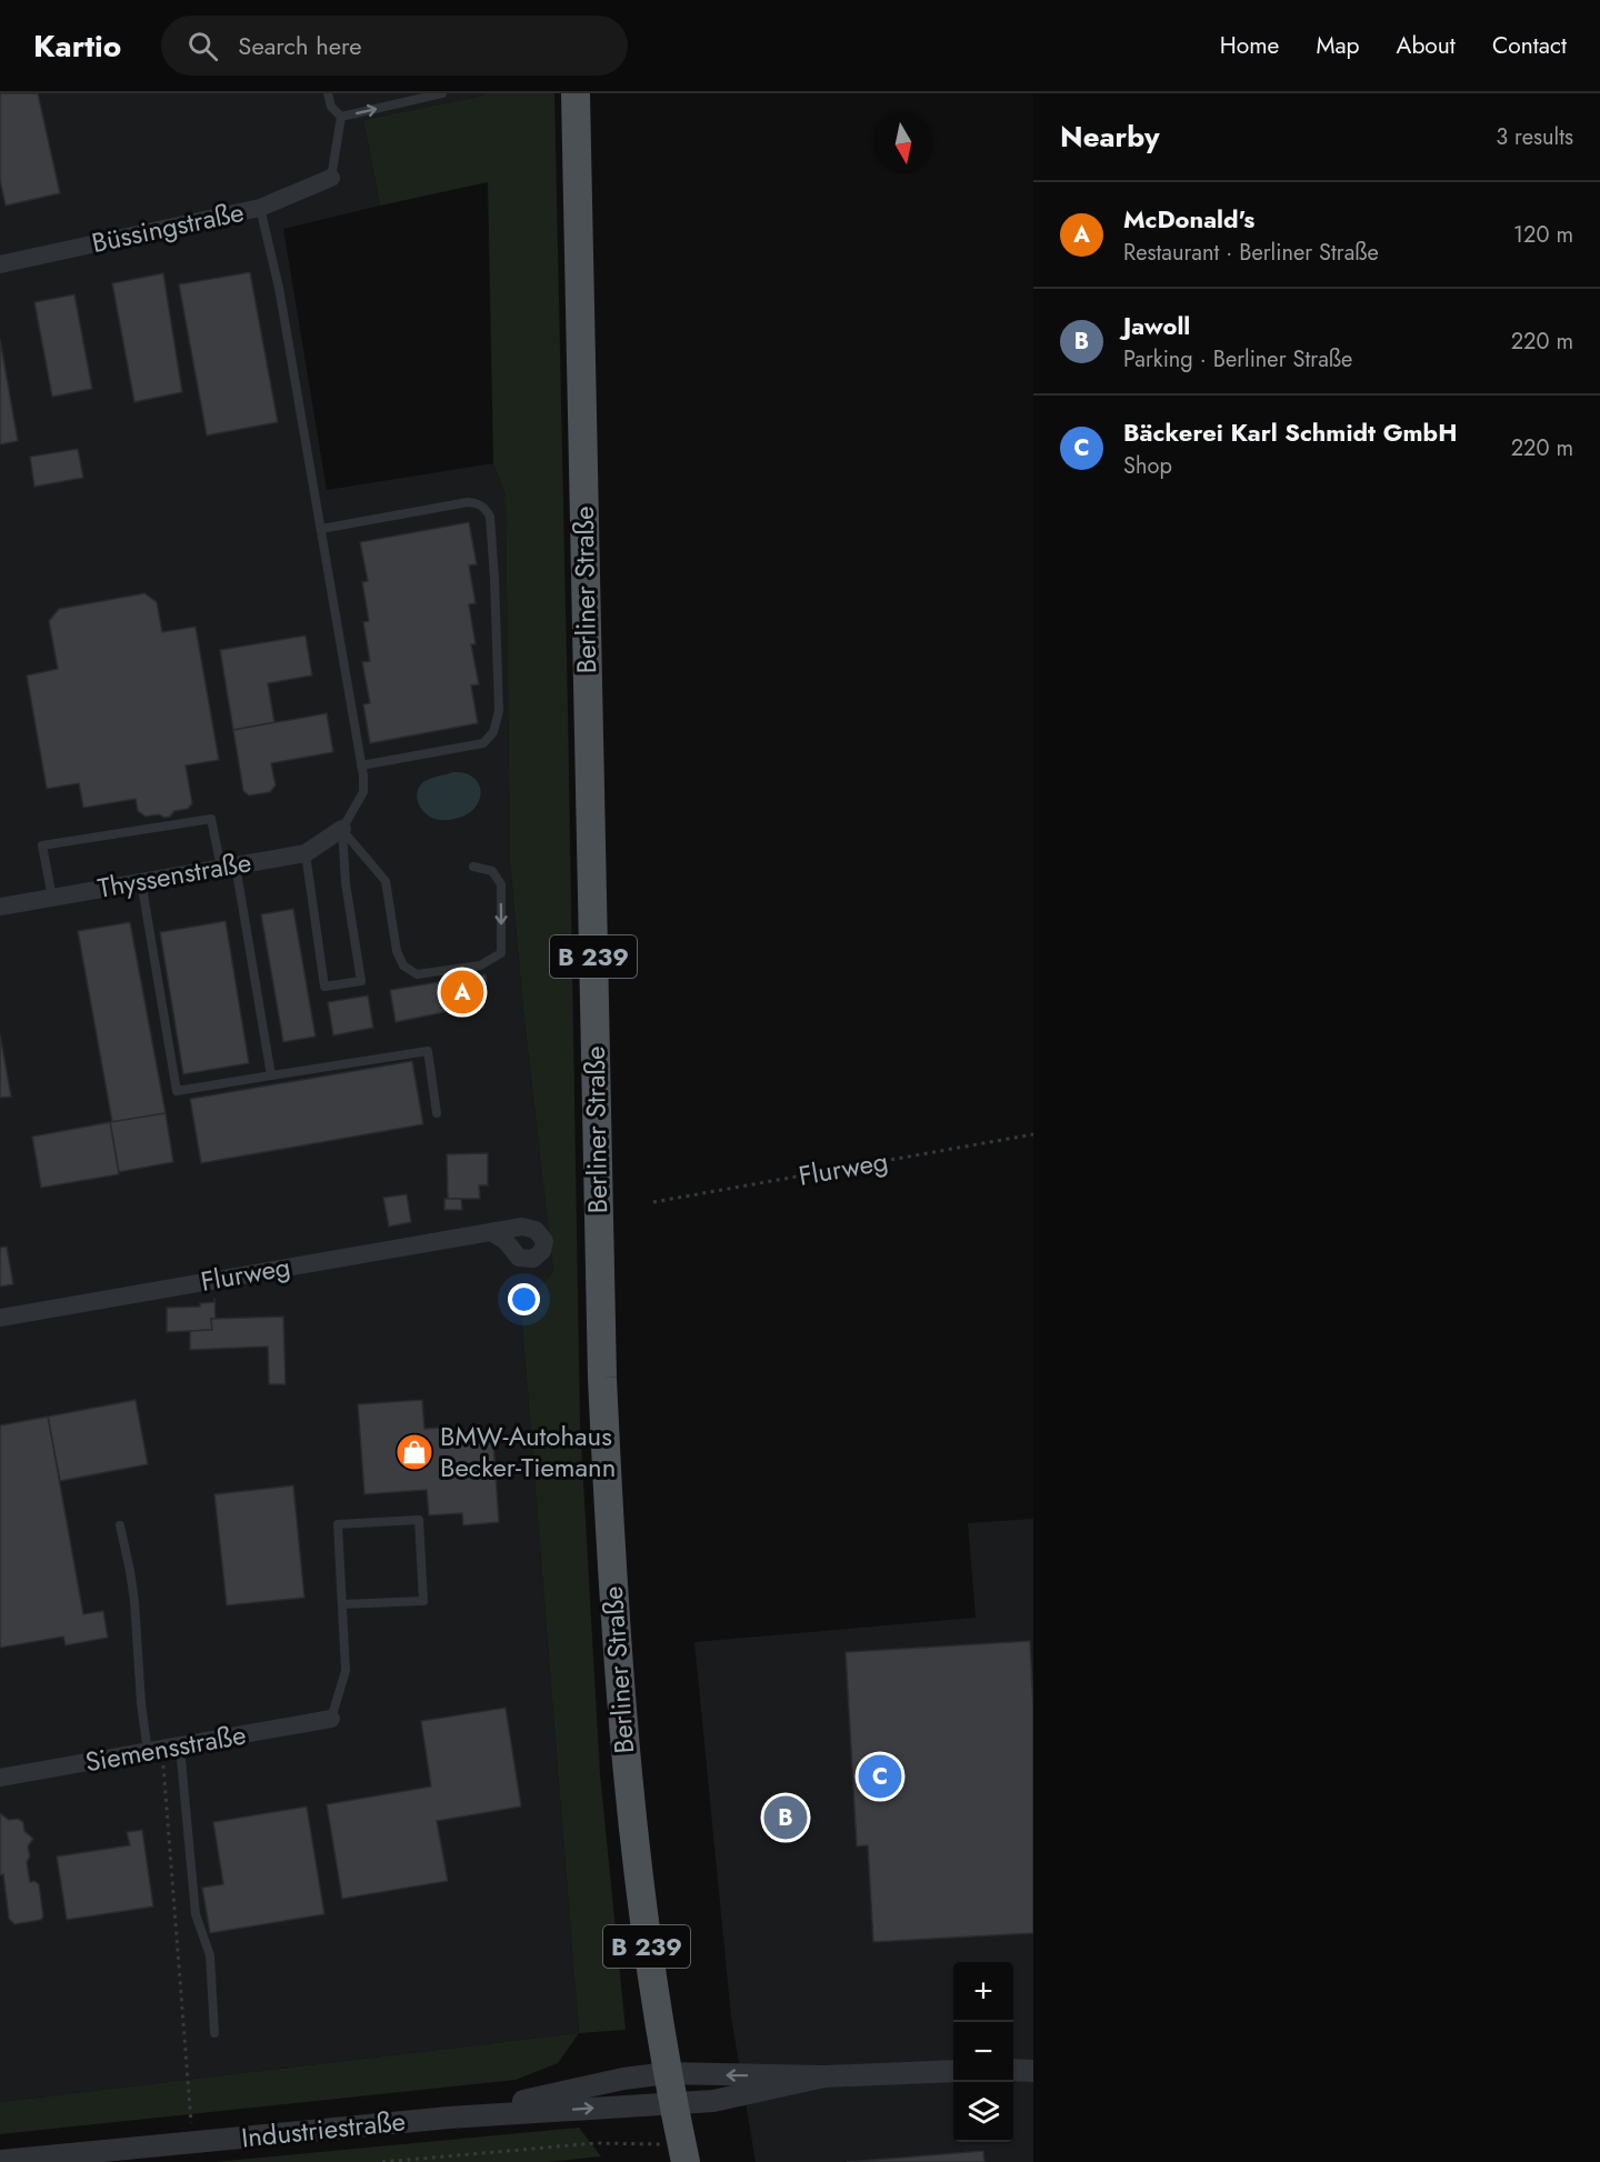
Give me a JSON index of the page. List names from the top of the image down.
{
  "streets": {
    "main road": ["Berliner Straße", "B 239"],
    "street": [
      "Büssingstraße",
      "Thyssenstraße",
      "Flurweg",
      "Siemensstraße",
      "Industriestraße"
    ]
  },
  "crossings": [
    ["Berliner Straße", "Industriestraße"]
  ],
  "places": {
    "shop": ["BMW-Autohaus Becker-Tiemann"]
  },
  "north": "bottom",
  "page": {
    "header": "Kartio",
    "search": "Search here",
    "nav": [
      "Home",
      "Map",
      "About",
      "Contact"
    ],
    "heading": ["Nearby", "3 results"],
    "list": [
      {
        "mark": "A",
        "name": "McDonald's",
        "note": "Restaurant · Berliner Straße",
        "value": "120 m"
      },
      {
        "mark": "B",
        "name": "Jawoll",
        "note": "Parking · Berliner Straße",
        "value": "220 m"
      },
      {
        "mark": "C",
        "name": "Bäckerei Karl Schmidt GmbH",
        "note": "Shop",
        "value": "220 m"
      }
    ],
    "pins": ["A", "C", "B"],
    "map_buttons": ["+", "−"]
  }
}
